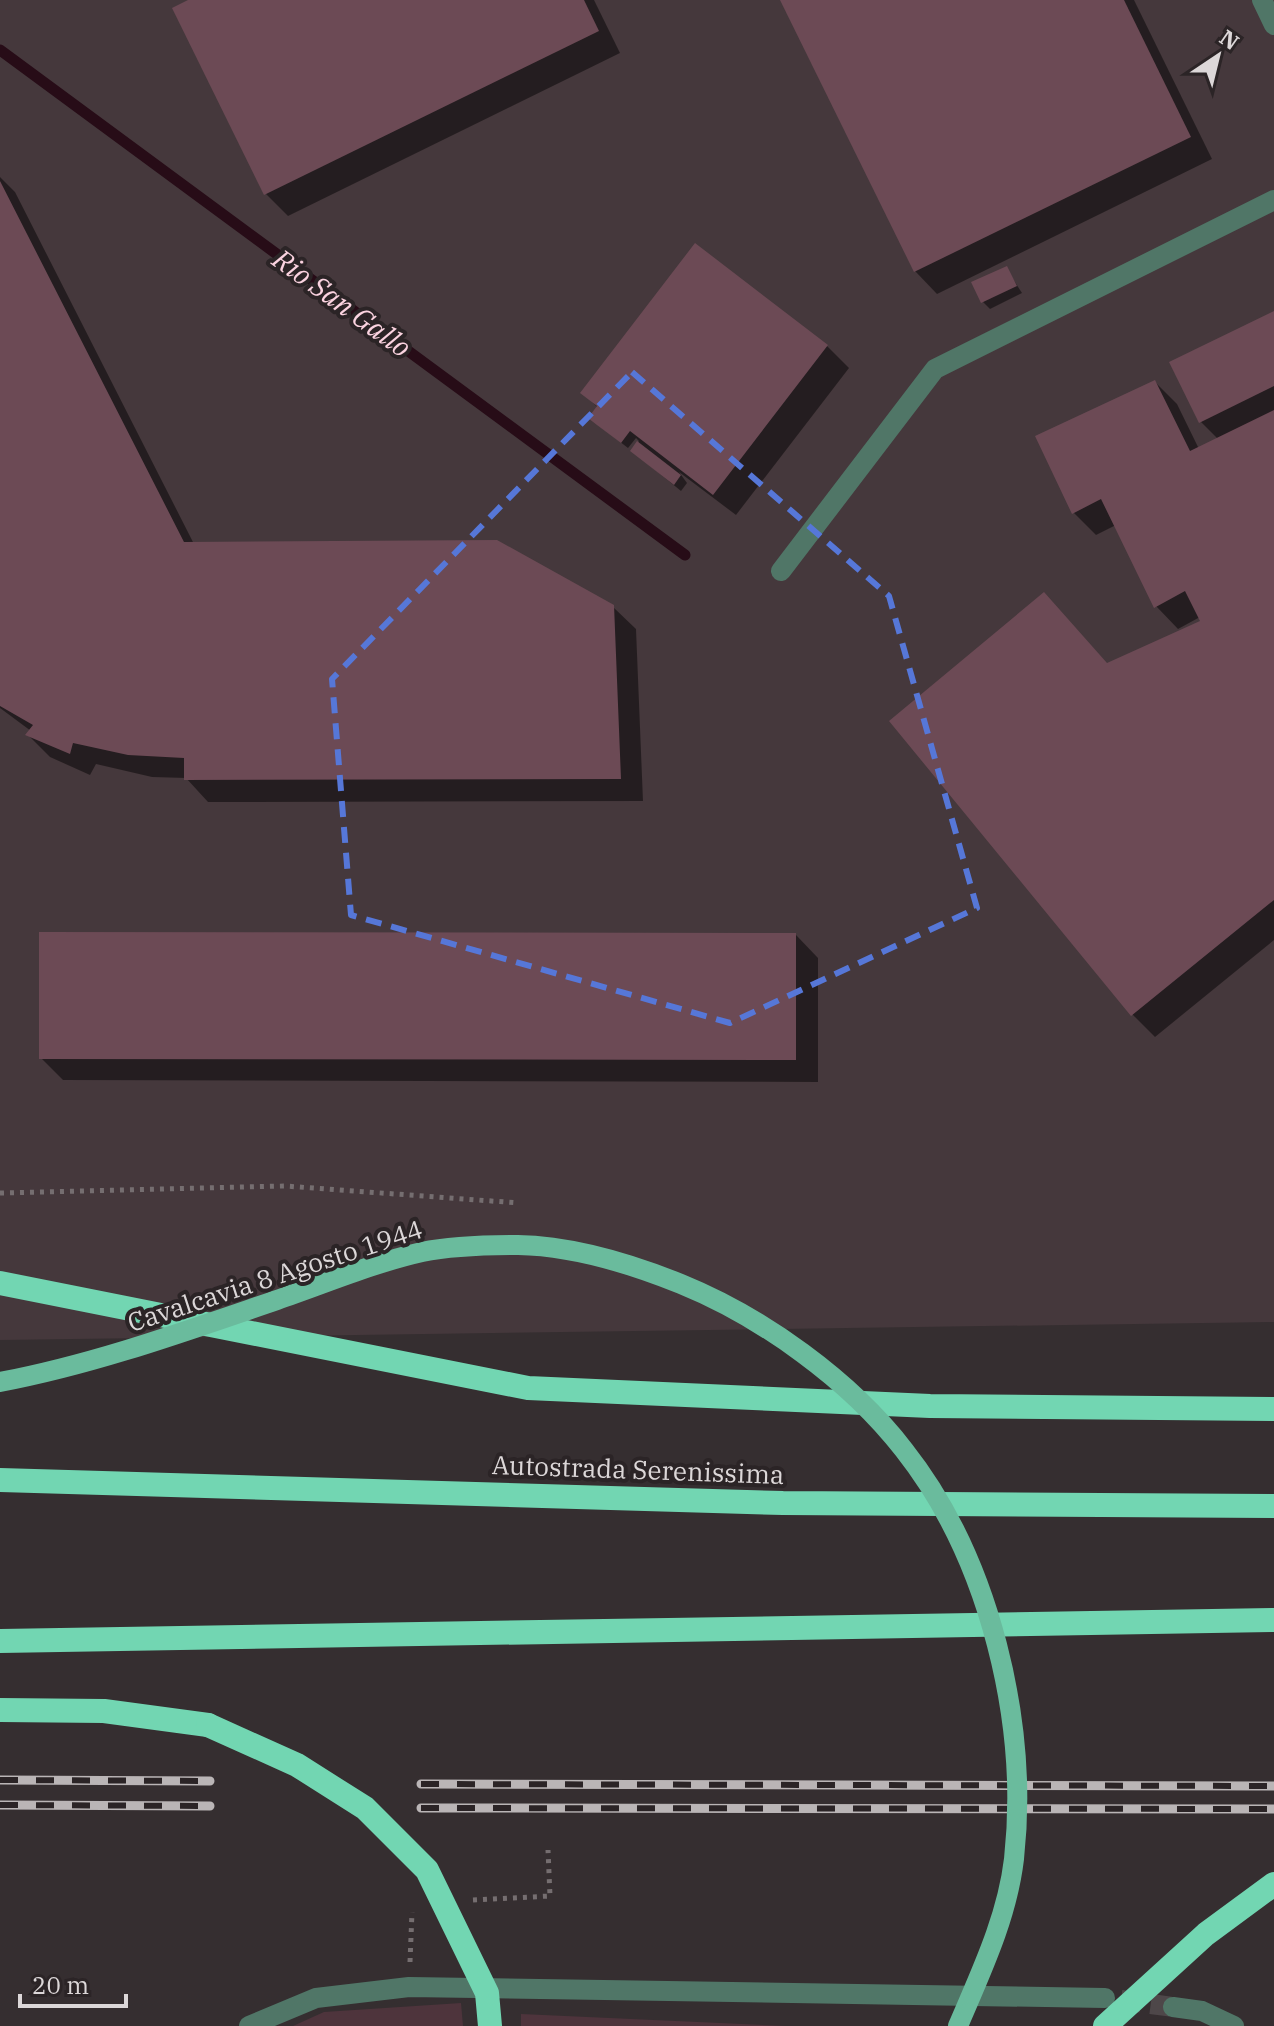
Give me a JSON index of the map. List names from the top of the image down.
{
  "streets": {
    "highway": ["Autostrada Serenissima"],
    "main road": ["Cavalcavia 8 Agosto 1944"]
  },
  "water": ["Rio San Gallo"],
  "scale_bar": "20 m",
  "north": "top right"
}
